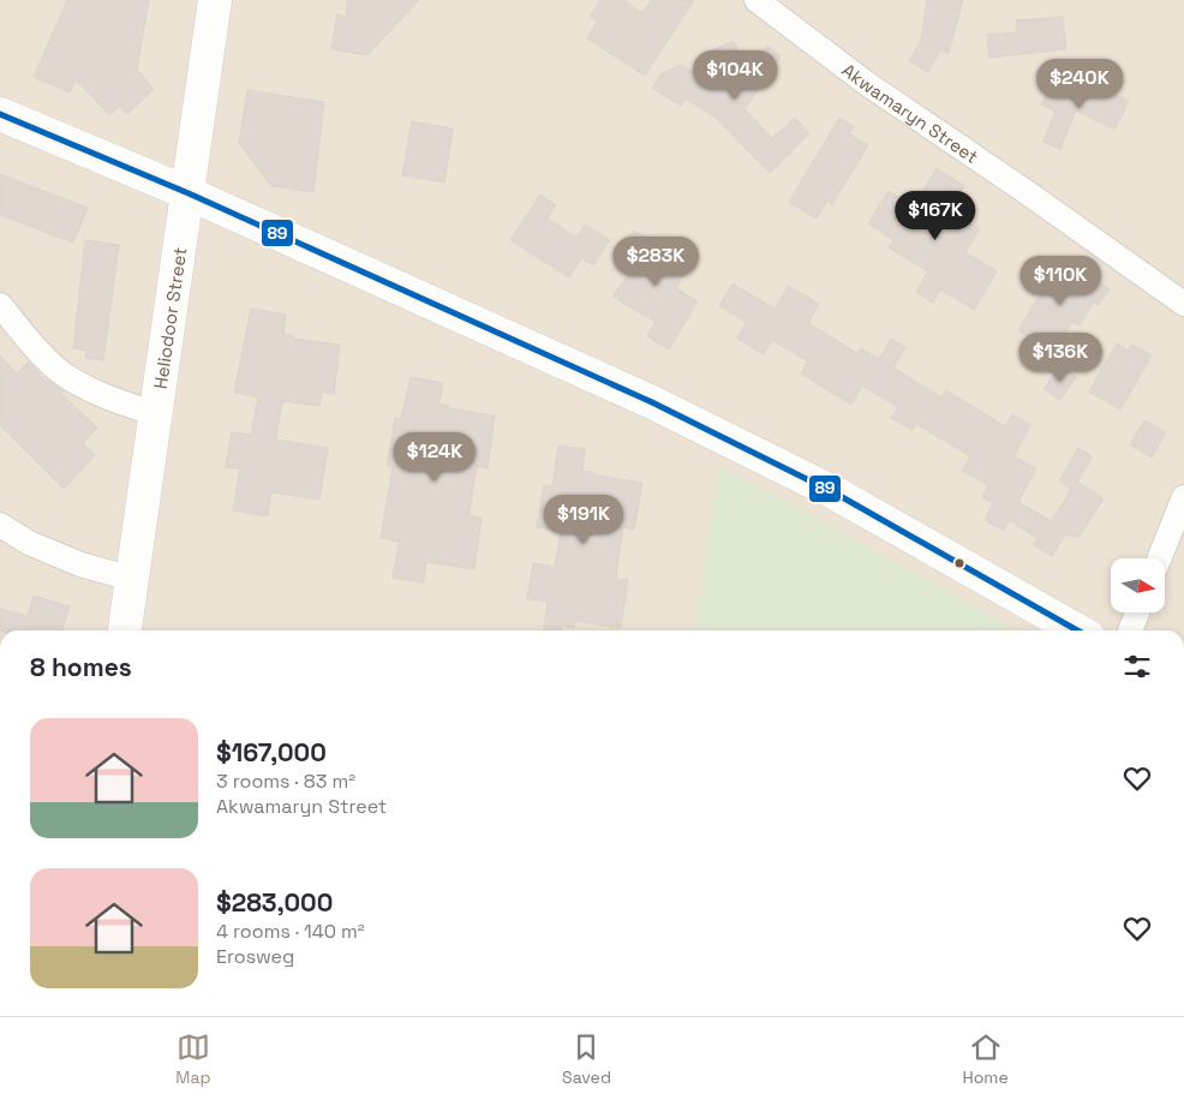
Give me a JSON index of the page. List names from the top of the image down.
{
  "streets": {
    "street": ["Akwamaryn Street", "Heliodoor Street"]
  },
  "lines": ["transit line 89"],
  "north": "right",
  "page": {
    "price": [
      "$104K",
      "$240K",
      "$167K",
      "$283K",
      "$110K",
      "$136K",
      "$124K",
      "$191K"
    ],
    "heading": "8 homes",
    "list": [
      {
        "name": "$167,000",
        "note": "3 rooms · 83 m² · Akwamaryn Street"
      },
      {
        "name": "$283,000",
        "note": "4 rooms · 140 m² · Erosweg"
      }
    ],
    "tabs": ["Map", "Saved", "Home"]
  }
}
